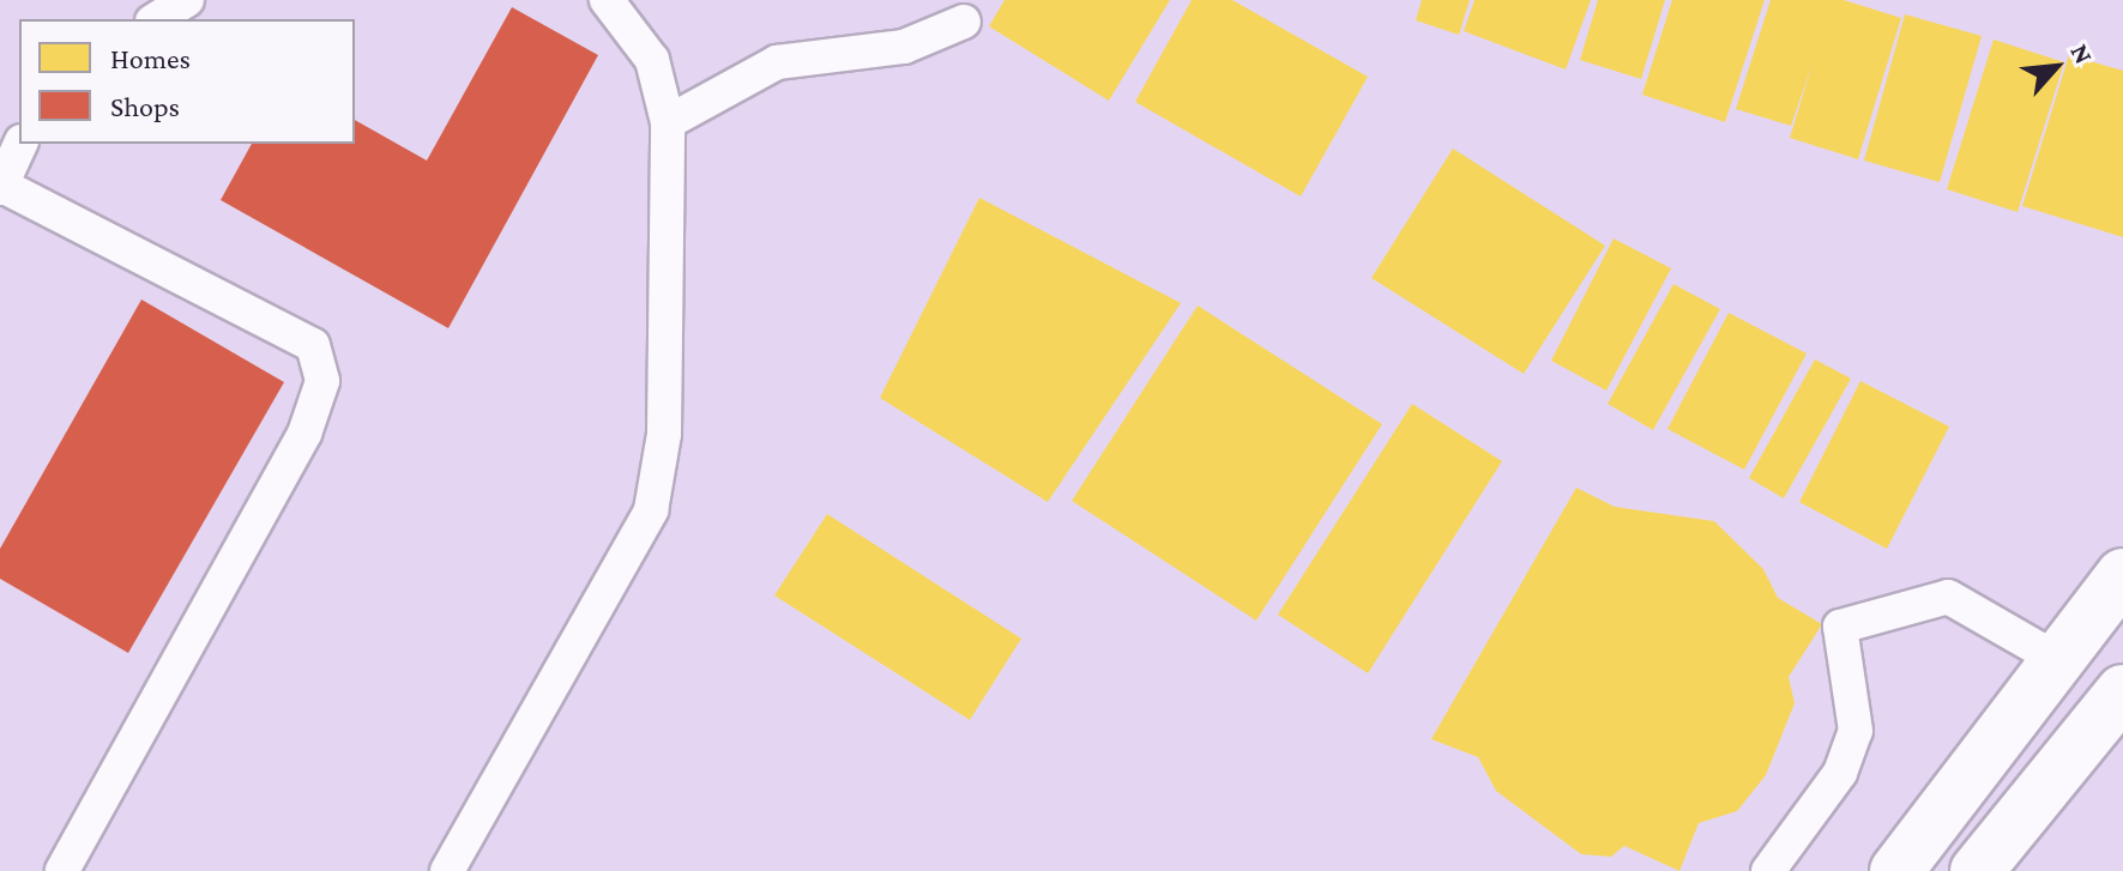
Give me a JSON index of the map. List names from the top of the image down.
{
  "legend": ["Homes", "Shops"],
  "north": "top right"
}
